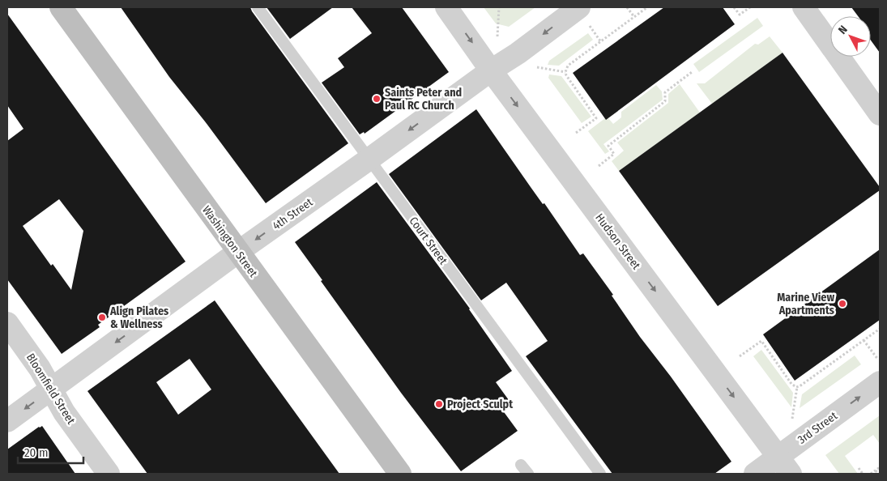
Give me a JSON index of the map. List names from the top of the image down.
{
  "streets": {
    "main road": ["Washington Street"],
    "street": [
      "4th Street",
      "Hudson Street",
      "Bloomfield Street",
      "3rd Street"
    ],
    "lane": ["Court Street"]
  },
  "crossings": [
    ["4th Street", "Court Street"],
    ["4th Street", "Washington Street"],
    ["4th Street", "Hudson Street"],
    ["4th Street", "Bloomfield Street"],
    ["Hudson Street", "3rd Street"]
  ],
  "one_way": ["4th Street", "Hudson Street", "3rd Street"],
  "places": [
    "Saints Peter and Paul RC Church",
    "Marine View Apartments",
    "Align Pilates & Wellness",
    "Project Sculpt"
  ],
  "scale_bar": "20 m",
  "north": "top left"
}
